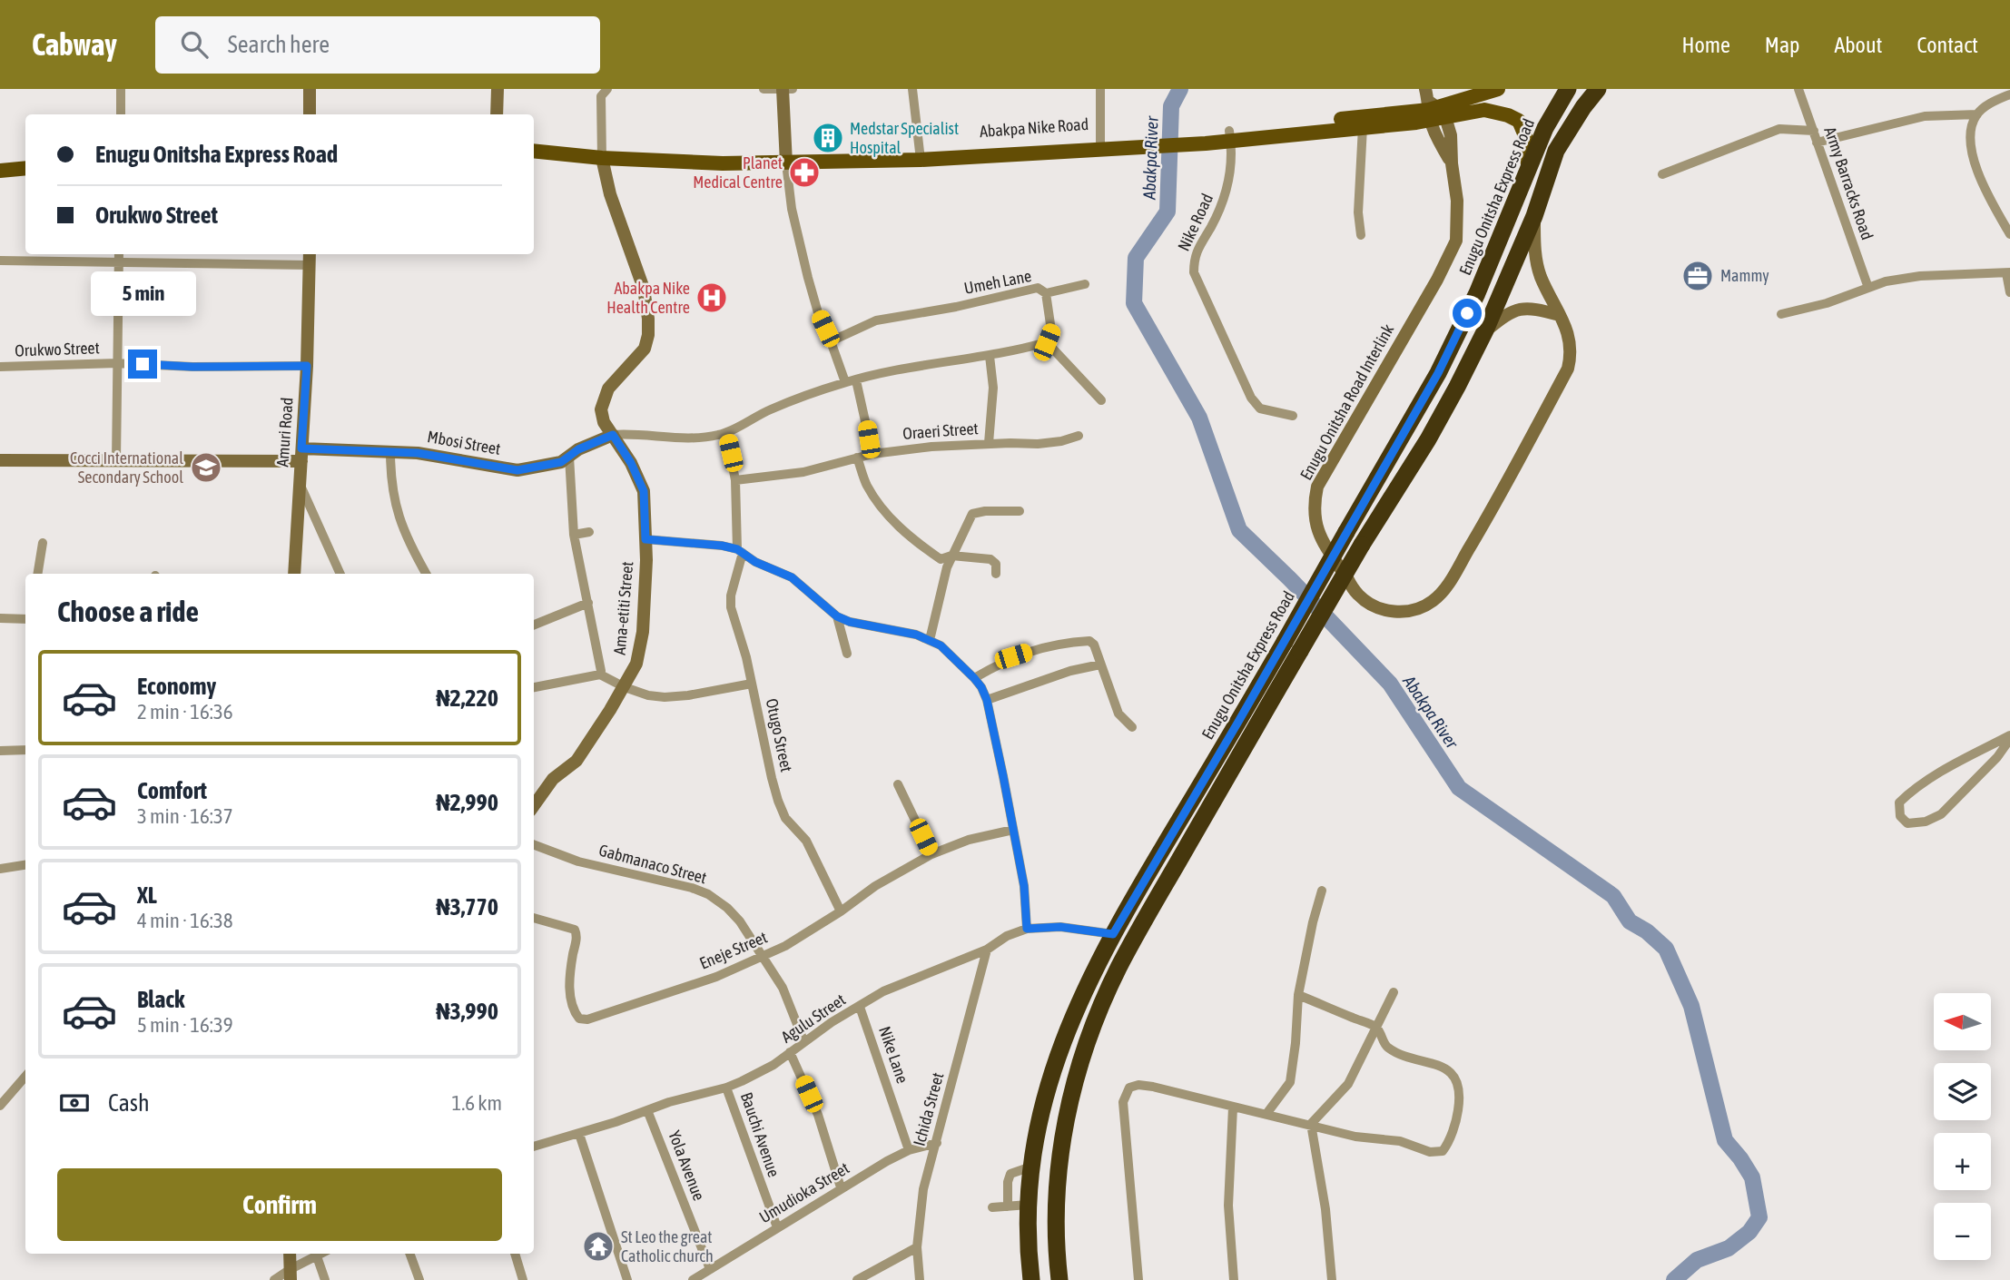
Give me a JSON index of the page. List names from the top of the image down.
{
  "streets": {
    "highway": ["Enugu Onitsha Express Road"],
    "main road": ["Abakpa Nike Road"],
    "street": [
      "Army Barracks Road",
      "Nike Road",
      "Umeh Lane",
      "Orukwo Street",
      "Enugu Onitsha Road Interlink",
      "Oraeri Street",
      "Amuri Road",
      "Mbosi Street",
      "Ama-etiti Street",
      "Otugo Street",
      "Gabmanaco Street",
      "Eneje Street",
      "Agulu Street",
      "Nike Lane",
      "Ichida Street",
      "Bauchi Avenue",
      "Yola Avenue",
      "Umudioka Street"
    ]
  },
  "crossings": [
    ["Abakpa Nike Road", "Nike Road"],
    ["Abakpa Nike Road", "Enugu Onitsha Road Interlink"],
    ["Abakpa Nike Road", "Ama-etiti Street"],
    ["Enugu Onitsha Express Road", "Agulu Street"],
    ["Orukwo Street", "Amuri Road"],
    ["Oraeri Street", "Otugo Street"],
    ["Amuri Road", "Mbosi Street"],
    ["Mbosi Street", "Ama-etiti Street"],
    ["Otugo Street", "Eneje Street"],
    ["Gabmanaco Street", "Eneje Street"],
    ["Gabmanaco Street", "Agulu Street"],
    ["Agulu Street", "Nike Lane"],
    ["Agulu Street", "Ichida Street"],
    ["Agulu Street", "Bauchi Avenue"],
    ["Agulu Street", "Yola Avenue"],
    ["Nike Lane", "Umudioka Street"],
    ["Ichida Street", "Umudioka Street"],
    ["Bauchi Avenue", "Umudioka Street"],
    ["Yola Avenue", "Umudioka Street"]
  ],
  "water": ["Abakpa River"],
  "places": {
    "building": ["Medstar Specialist Hospital"],
    "pharmacy": ["Planet Medical Centre"],
    "office": ["Mammy"],
    "hospital": ["Abakpa Nike Health Centre"],
    "school or university": ["Cocci International Secondary School"],
    "temple": ["St Leo the great Catholic church"]
  },
  "north": "left",
  "page": {
    "header": "Cabway",
    "search": "Search here",
    "nav": [
      "Home",
      "Map",
      "About",
      "Contact"
    ],
    "banner": ["Enugu Onitsha Express Road", "Orukwo Street"],
    "bubble": "5 min",
    "heading": "Choose a ride",
    "list": [
      {
        "name": "Economy",
        "note": "2 min · 16:36",
        "value": "₦2,220"
      },
      {
        "name": "Comfort",
        "note": "3 min · 16:37",
        "value": "₦2,990"
      },
      {
        "name": "XL",
        "note": "4 min · 16:38",
        "value": "₦3,770"
      },
      {
        "name": "Black",
        "note": "5 min · 16:39",
        "value": "₦3,990"
      }
    ],
    "map_buttons": ["+", "−"],
    "pay": ["Cash", "1.6 km"],
    "buttons": "Confirm"
  }
}
